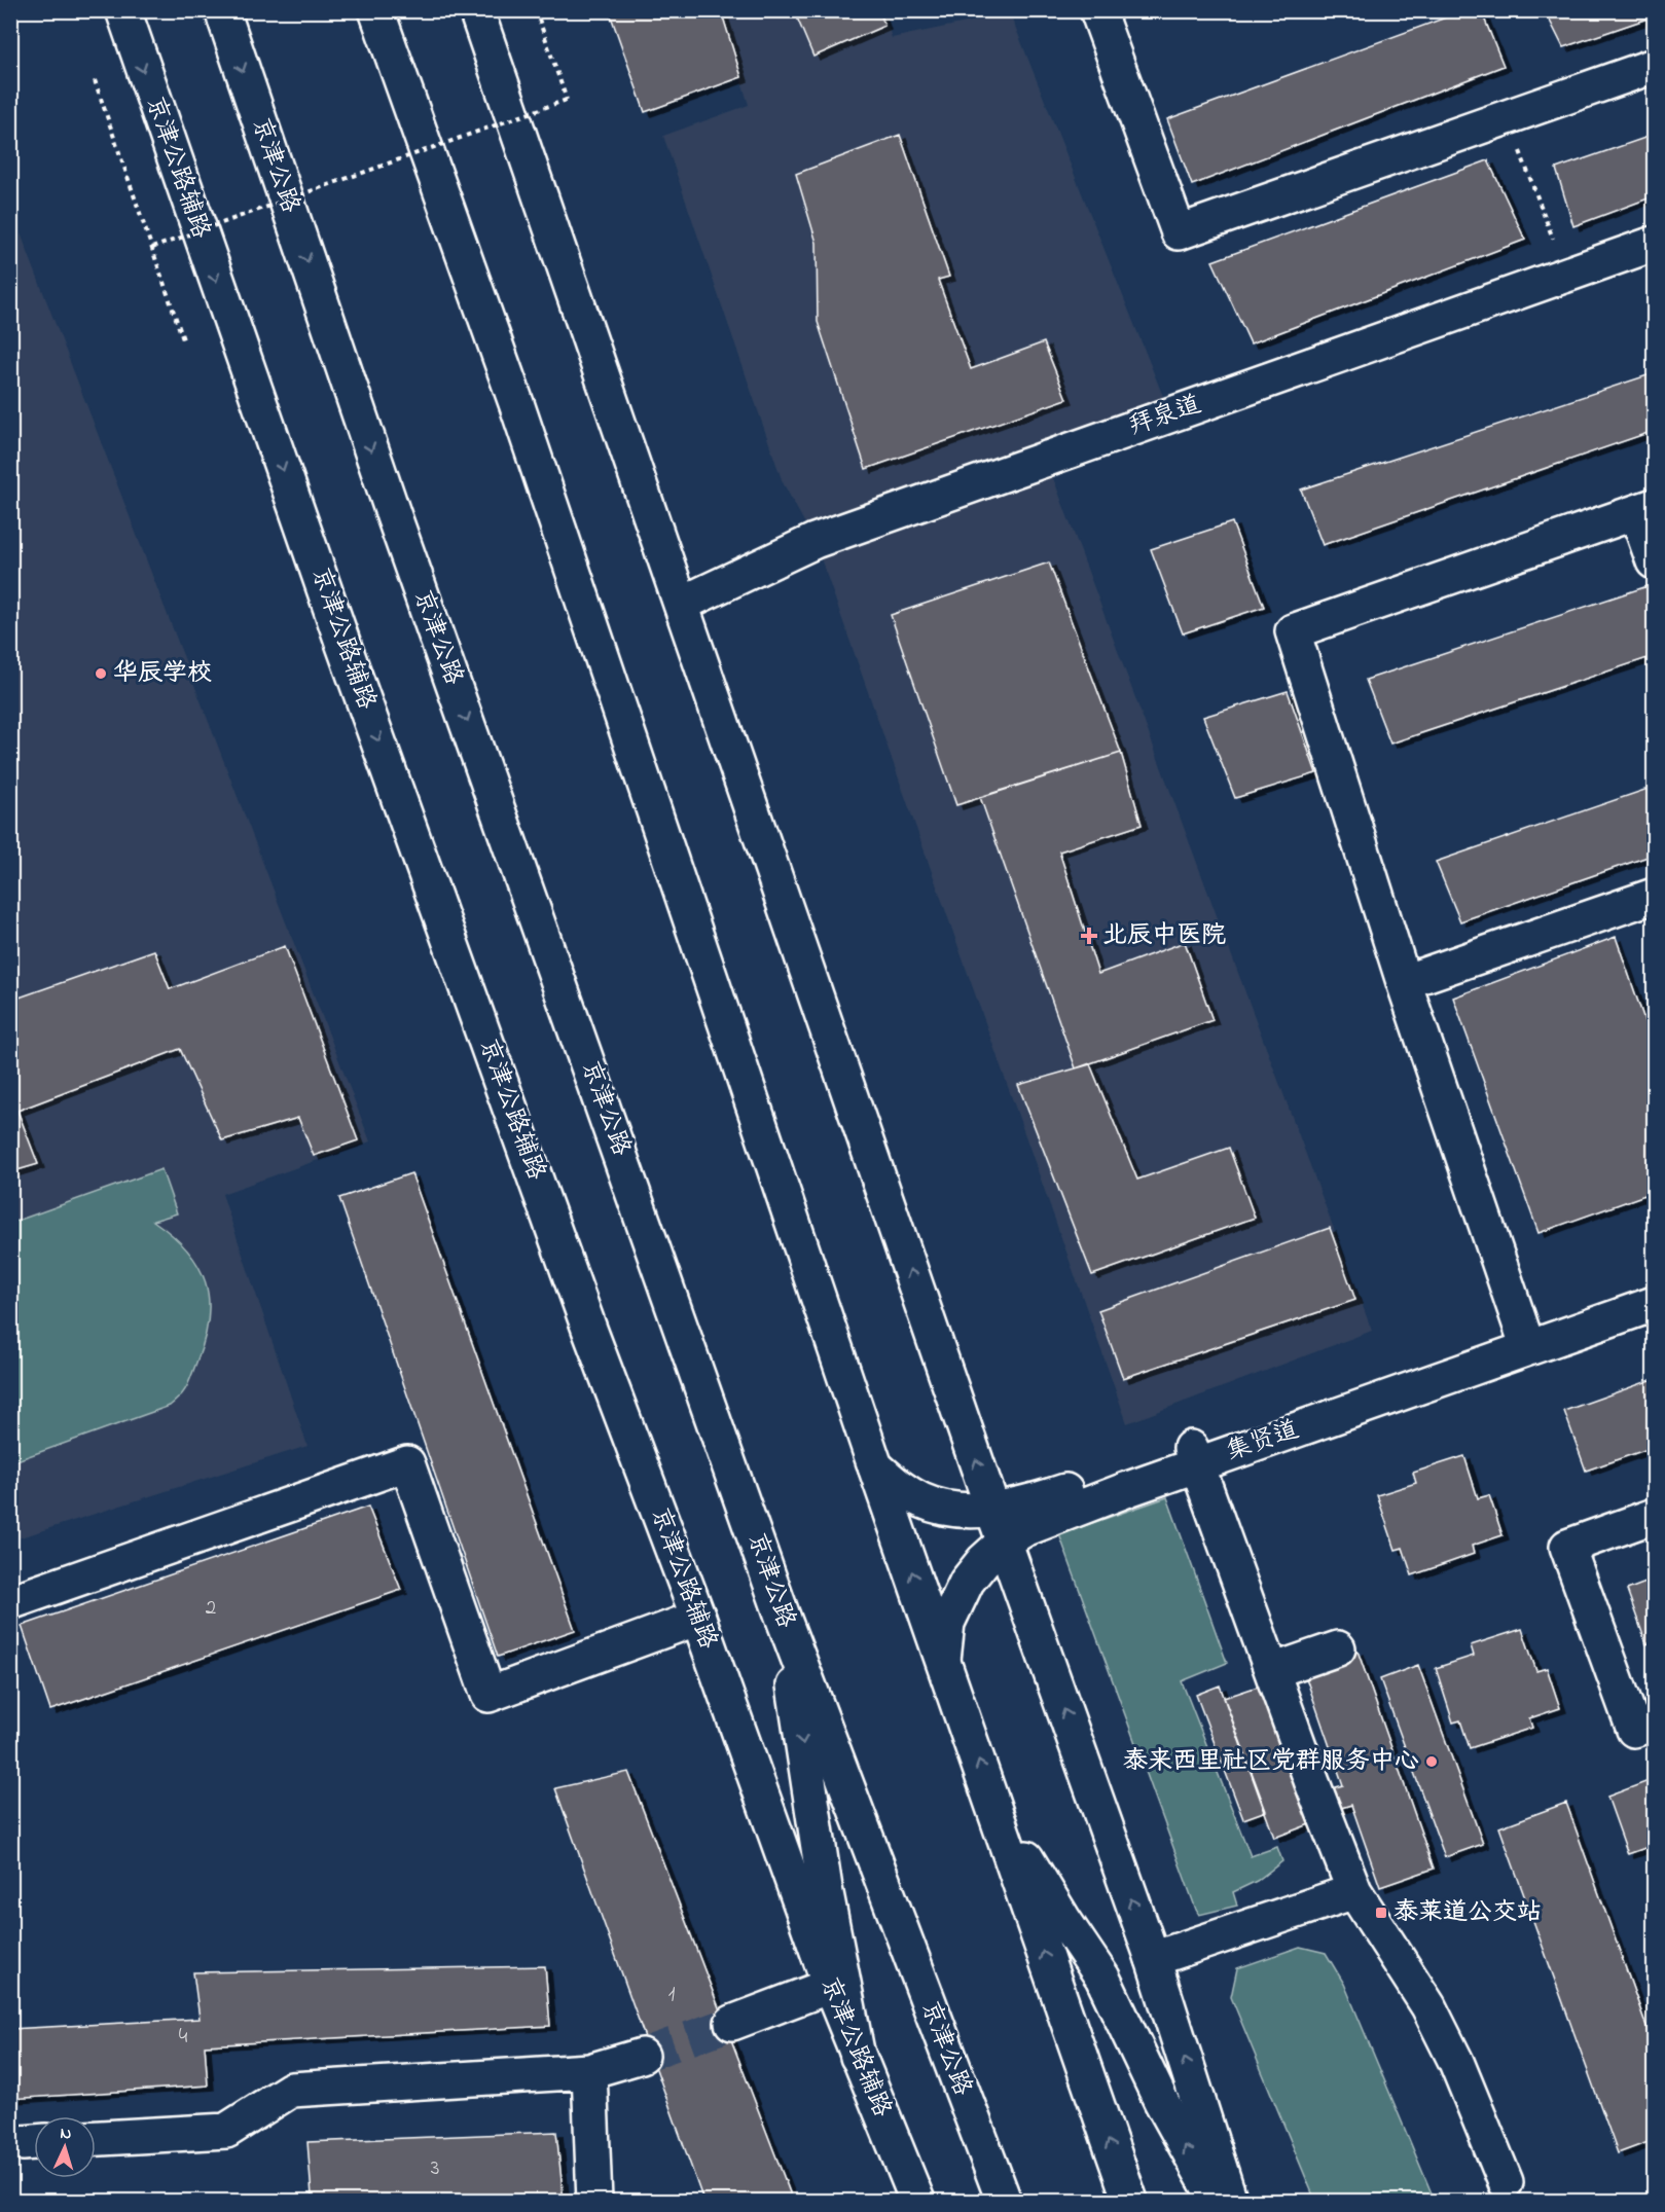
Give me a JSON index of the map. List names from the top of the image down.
{
  "streets": {
    "main road": [
      "京津公路",
      "京津公路辅路",
      "拜泉道",
      "集贤道"
    ]
  },
  "places": {
    "other": ["华辰学校", "泰来西里社区党群服务中心"],
    "health": ["北辰中医院"],
    "transit": ["泰莱道公交站"]
  },
  "house_numbers": [
    "2",
    "1",
    "4",
    "3"
  ],
  "north": "top"
}
